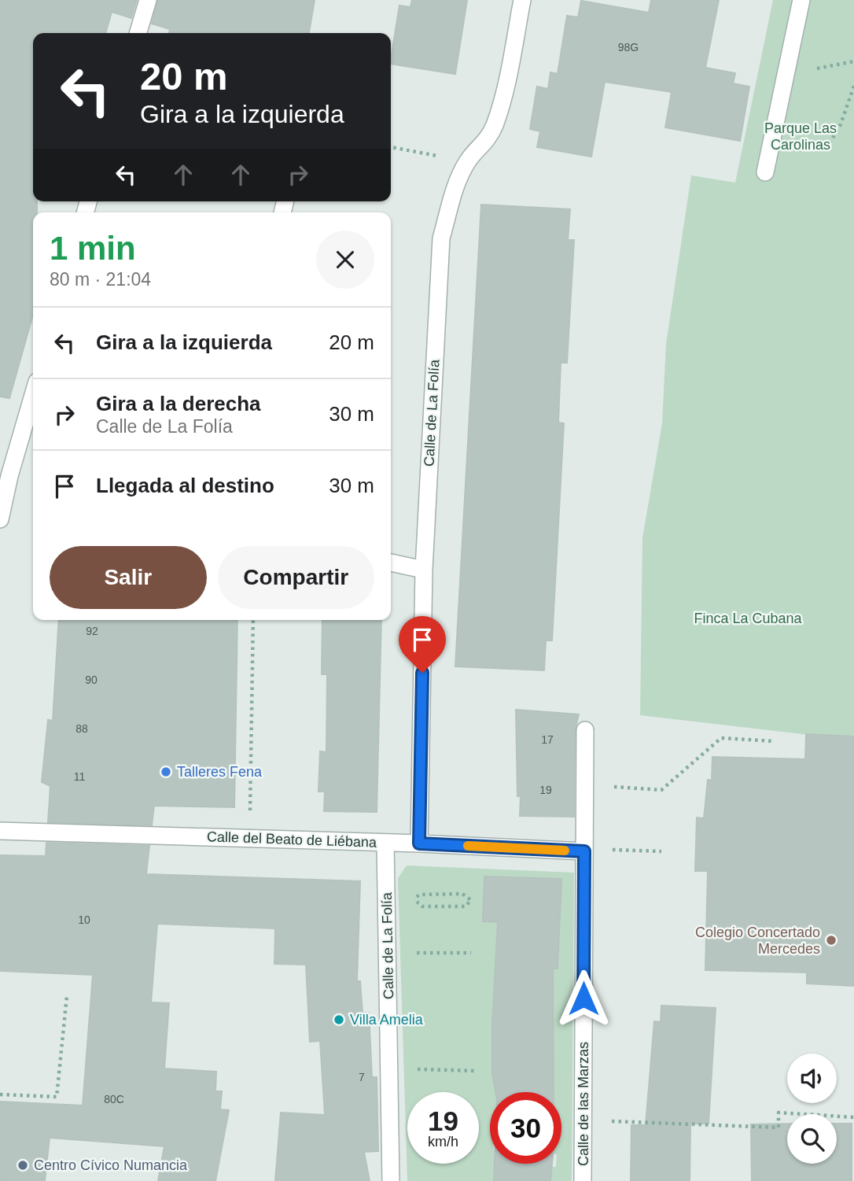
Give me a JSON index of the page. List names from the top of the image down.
{
  "streets": {
    "street": ["Calle de La Folía", "Calle del Beato de Liébana", "Calle de las Marzas"]
  },
  "crossings": [
    ["Calle de La Folía", "Calle del Beato de Liébana"],
    ["Calle del Beato de Liébana", "Calle de las Marzas"]
  ],
  "parks": ["Parque Las Carolinas", "Finca La Cubana"],
  "places": [
    "Talleres Fena",
    "Colegio Concertado Mercedes",
    "Villa Amelia",
    "Centro Cívico Numancia"
  ],
  "house_numbers": [
    "98G",
    "92",
    "90",
    "88",
    "17",
    "11",
    "19",
    "10",
    "7",
    "80C"
  ],
  "page": {
    "turn": ["20 m", "Gira a la izquierda"],
    "heading": ["1 min", "80 m · 21:04"],
    "list": [
      {
        "name": "Gira a la izquierda",
        "value": "20 m"
      },
      {
        "name": "Gira a la derecha",
        "note": "Calle de La Folía",
        "value": "30 m"
      },
      {
        "name": "Llegada al destino",
        "value": "30 m"
      }
    ],
    "buttons": ["Salir", "Compartir"],
    "speed": "19 km/h",
    "limit": "30"
  }
}
